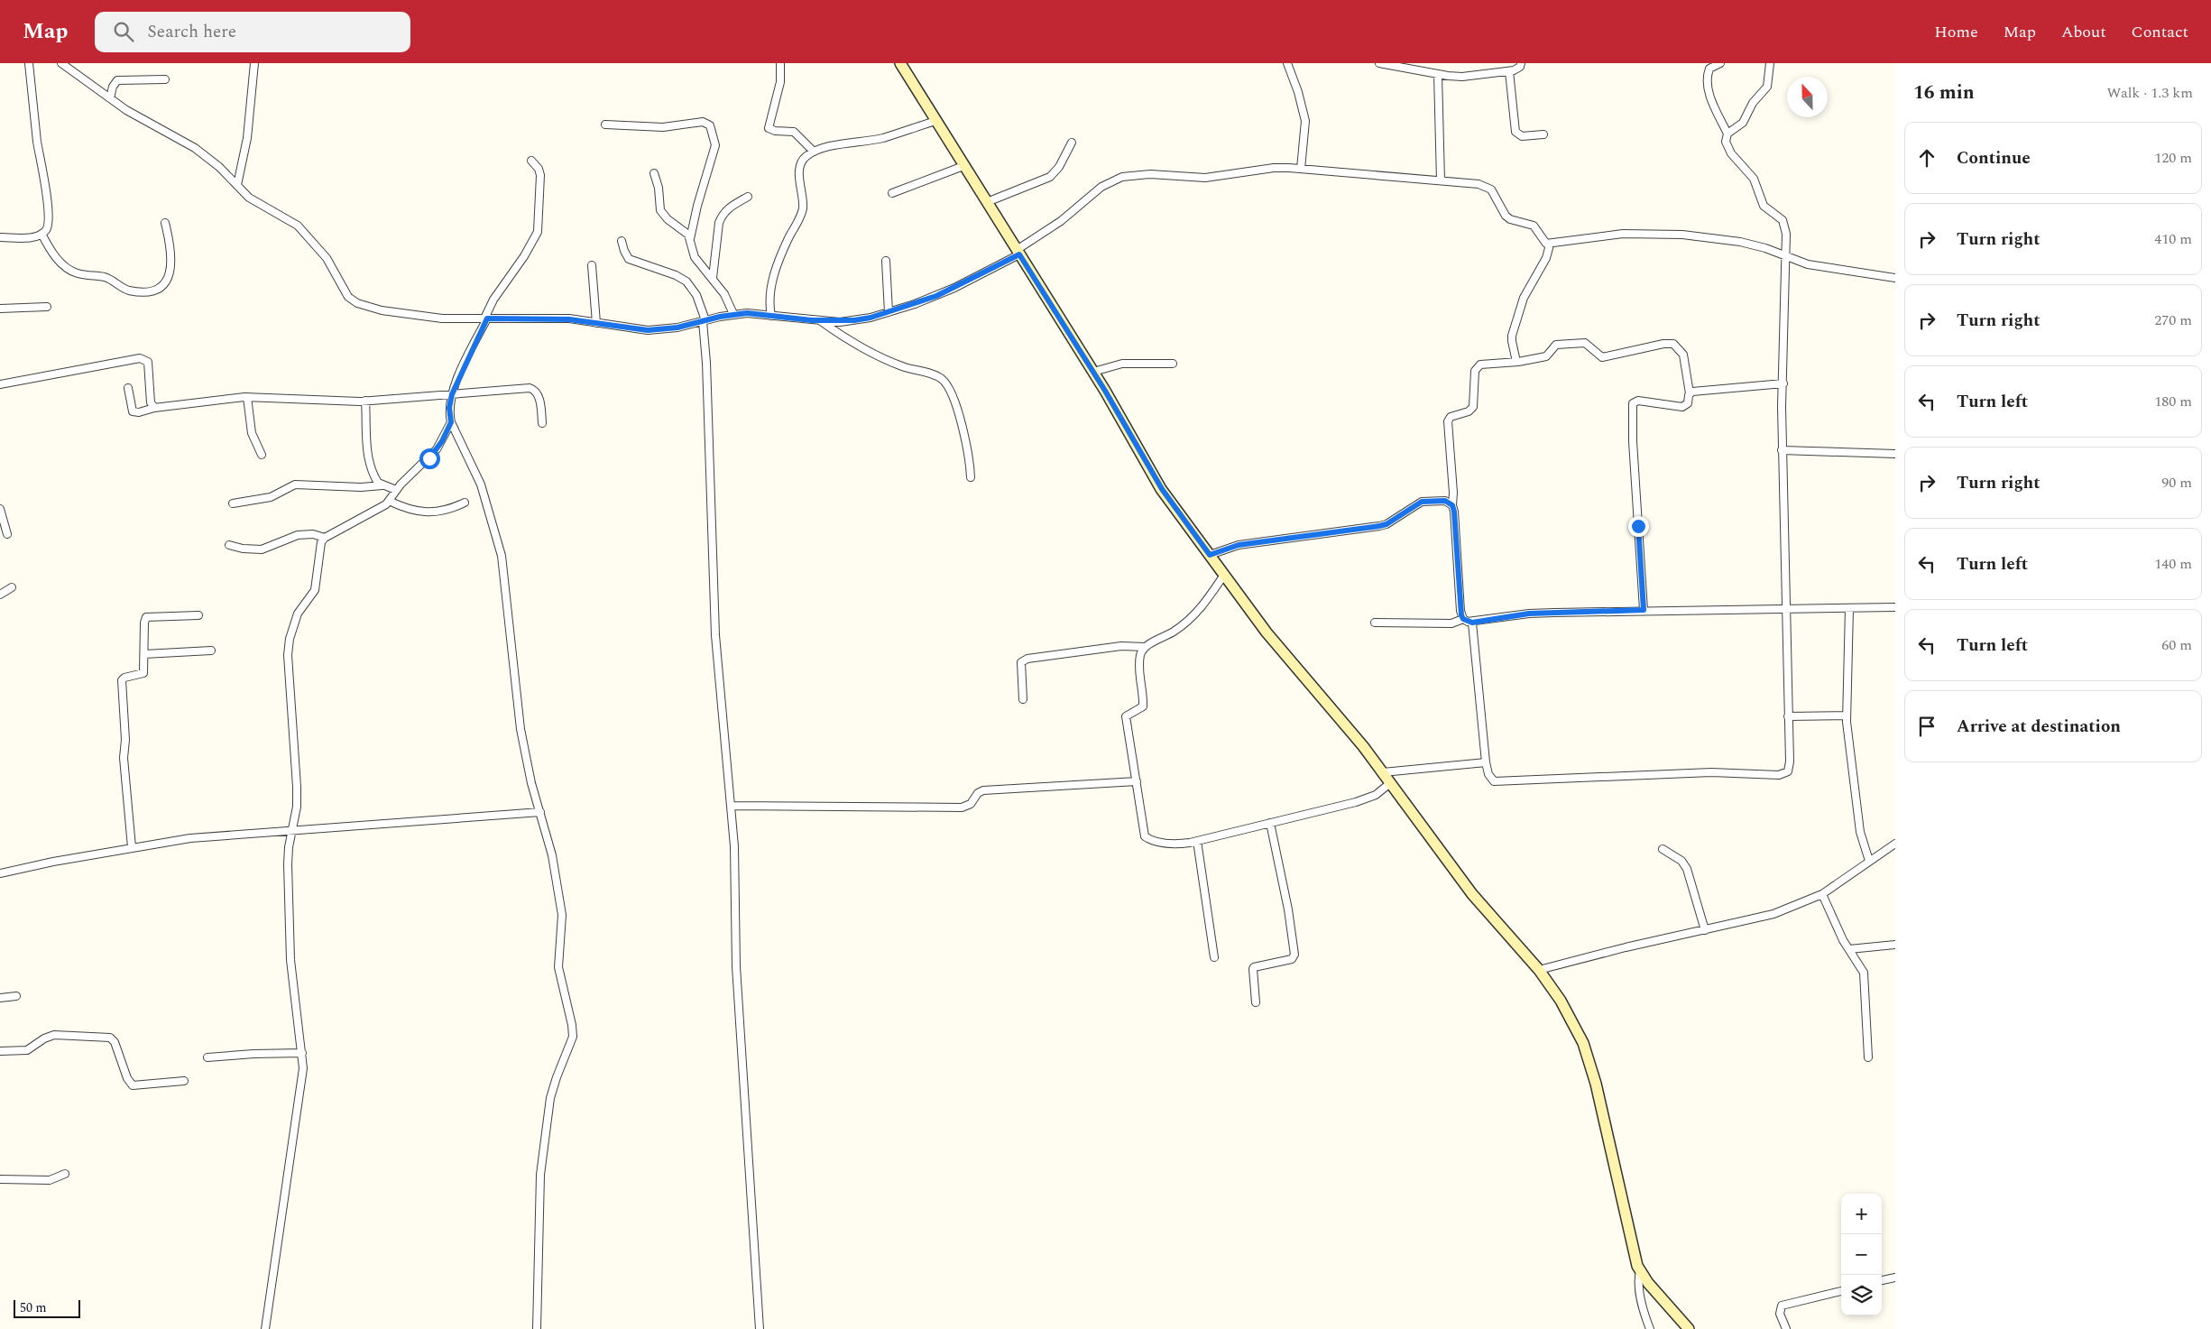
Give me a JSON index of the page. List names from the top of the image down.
{
  "scale_bar": "50 m",
  "north": "top",
  "page": {
    "header": "Map",
    "search": "Search here",
    "nav": [
      "Home",
      "Map",
      "About",
      "Contact"
    ],
    "heading": ["16 min", "Walk · 1.3 km"],
    "list": [
      ["Continue", "120 m"],
      ["Turn right", "410 m"],
      ["Turn right", "270 m"],
      ["Turn left", "180 m"],
      ["Turn right", "90 m"],
      ["Turn left", "140 m"],
      ["Turn left", "60 m"],
      "Arrive at destination"
    ],
    "map_buttons": ["+", "−"],
    "scale": "50 m"
  }
}
